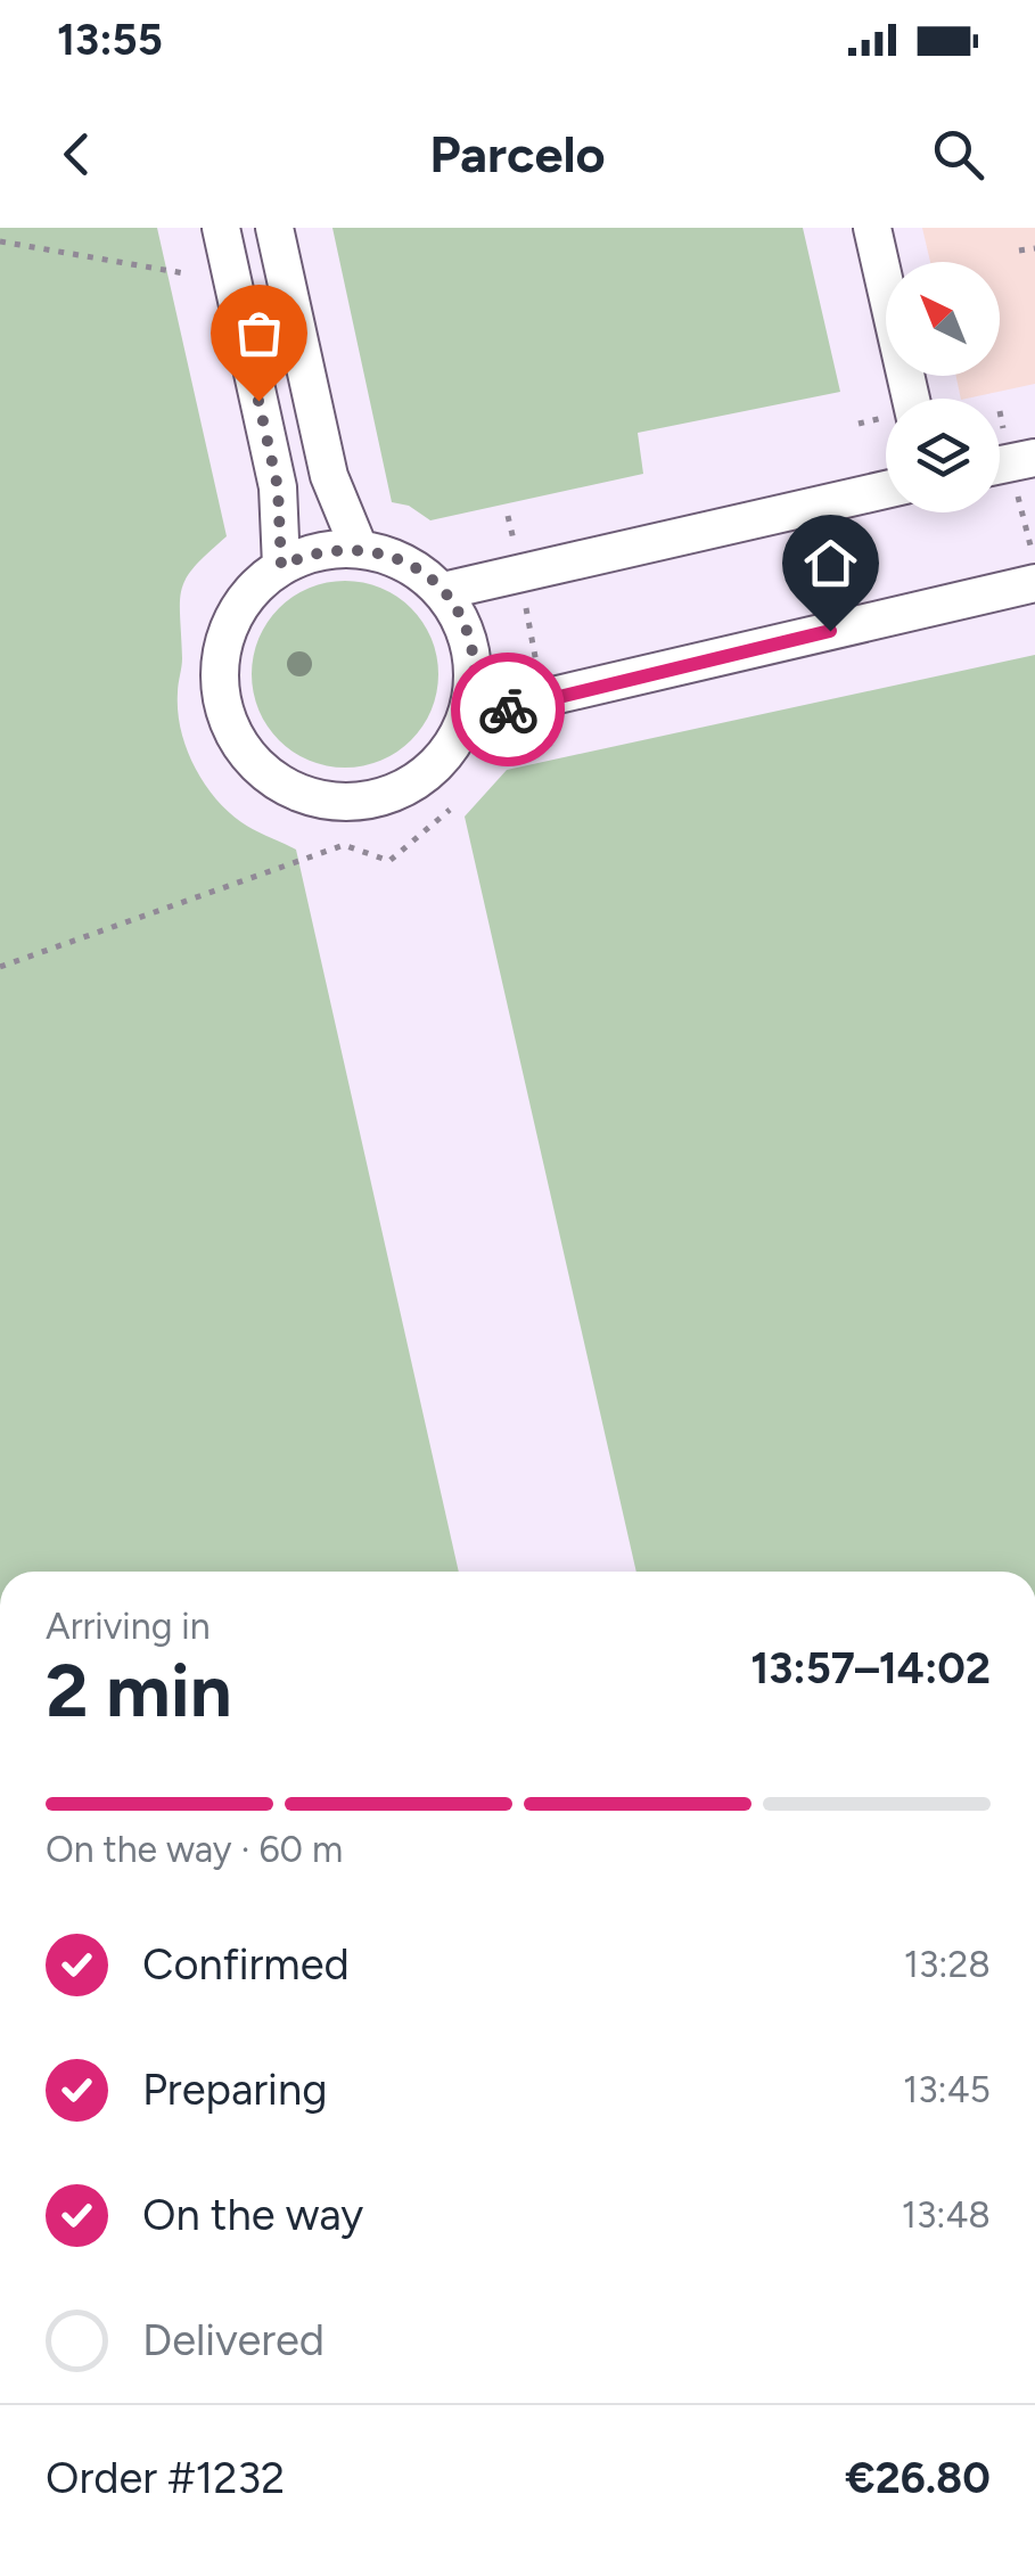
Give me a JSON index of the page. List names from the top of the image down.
{
  "north": "top left",
  "page": {
    "status": "13:55",
    "header": "Parcelo",
    "heading": ["2 min", "Arriving in", "13:57–14:02"],
    "panel": ["Order #1232", "€26.80"],
    "bar": "On the way · 60 m",
    "list": [
      ["Confirmed", "13:28"],
      ["Preparing", "13:45"],
      ["On the way", "13:48"],
      "Delivered"
    ]
  }
}
